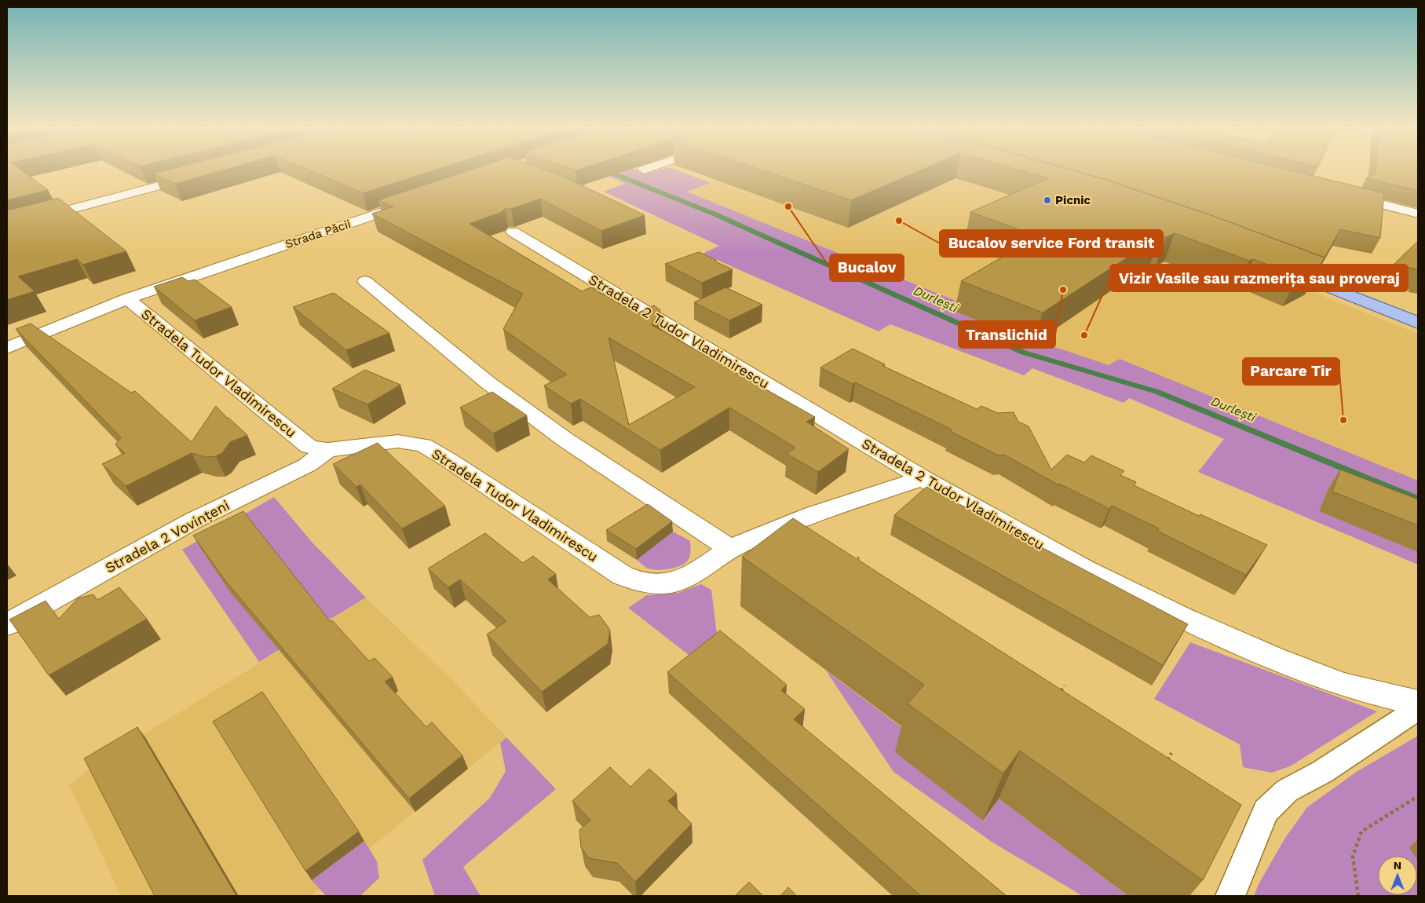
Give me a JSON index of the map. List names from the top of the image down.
{
  "streets": {
    "street": [
      "Strada Păcii",
      "Stradela 2 Tudor Vladimirescu",
      "Stradela Tudor Vladimirescu",
      "Stradela 2 Vovințeni"
    ]
  },
  "crossings": [
    ["Strada Păcii", "Stradela Tudor Vladimirescu"],
    ["Stradela 2 Tudor Vladimirescu", "Stradela Tudor Vladimirescu"],
    ["Stradela Tudor Vladimirescu", "Stradela 2 Vovințeni"]
  ],
  "water": ["Durlești"],
  "places": [
    "Picnic",
    "Bucalov",
    "Bucalov service Ford transit",
    "Translichid",
    "Vizir Vasile sau razmerița sau proveraj",
    "Parcare Tir"
  ],
  "north": "top"
}
